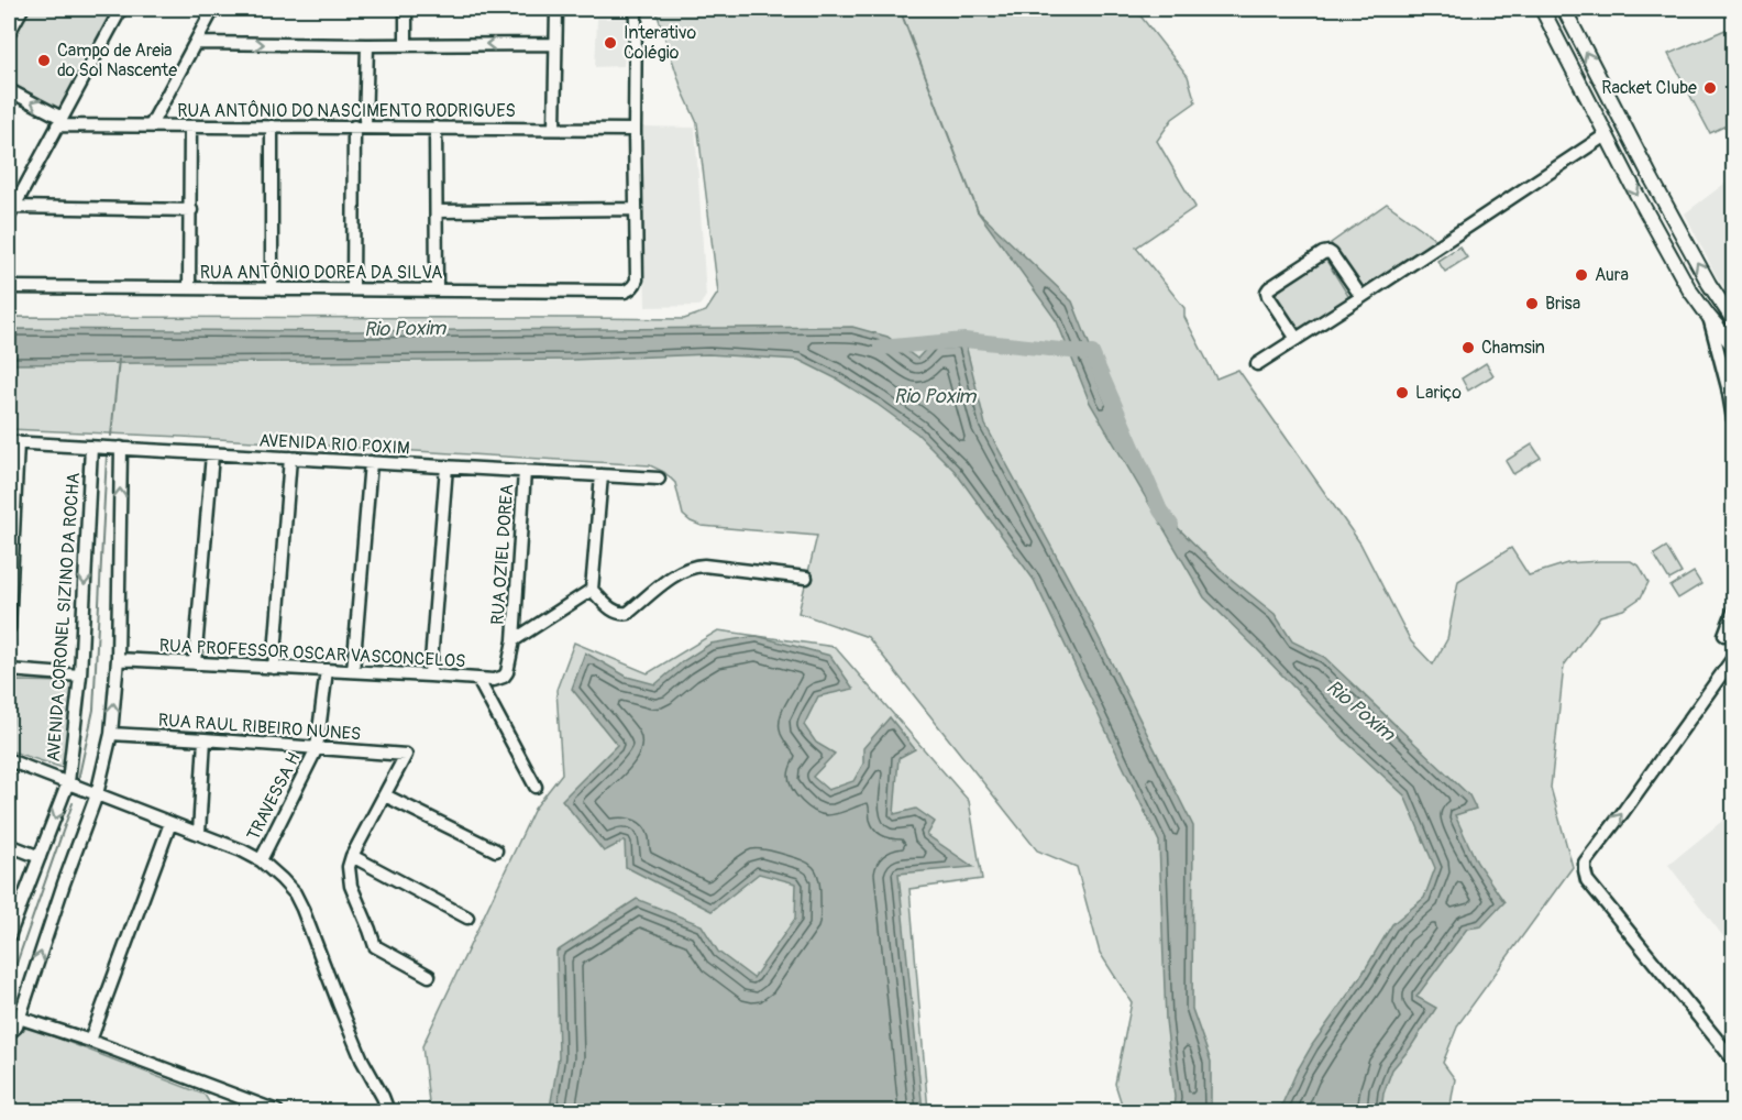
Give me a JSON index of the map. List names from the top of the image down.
{
  "streets": {
    "street": [
      "RUA ANTÔNIO DO NASCIMENTO RODRIGUES",
      "RUA ANTÔNIO DOREA DA SILVA",
      "AVENIDA RIO POXIM",
      "RUA OZIEL DOREA",
      "AVENIDA CORONEL SIZINO DA ROCHA",
      "RUA PROFESSOR OSCAR VASCONCELOS",
      "RUA RAUL RIBEIRO NUNES",
      "TRAVESSA H"
    ]
  },
  "crossings": [
    ["AVENIDA RIO POXIM", "RUA OZIEL DOREA"],
    ["AVENIDA RIO POXIM", "AVENIDA CORONEL SIZINO DA ROCHA"],
    ["RUA OZIEL DOREA", "RUA PROFESSOR OSCAR VASCONCELOS"],
    ["RUA PROFESSOR OSCAR VASCONCELOS", "TRAVESSA H"],
    ["RUA RAUL RIBEIRO NUNES", "TRAVESSA H"]
  ],
  "water": ["Rio Poxim"],
  "places": [
    "Interativo Colégio",
    "Campo de Areia do Sol Nascente",
    "Racket Clube",
    "Aura",
    "Brisa",
    "Chamsin",
    "Lariço"
  ]
}
